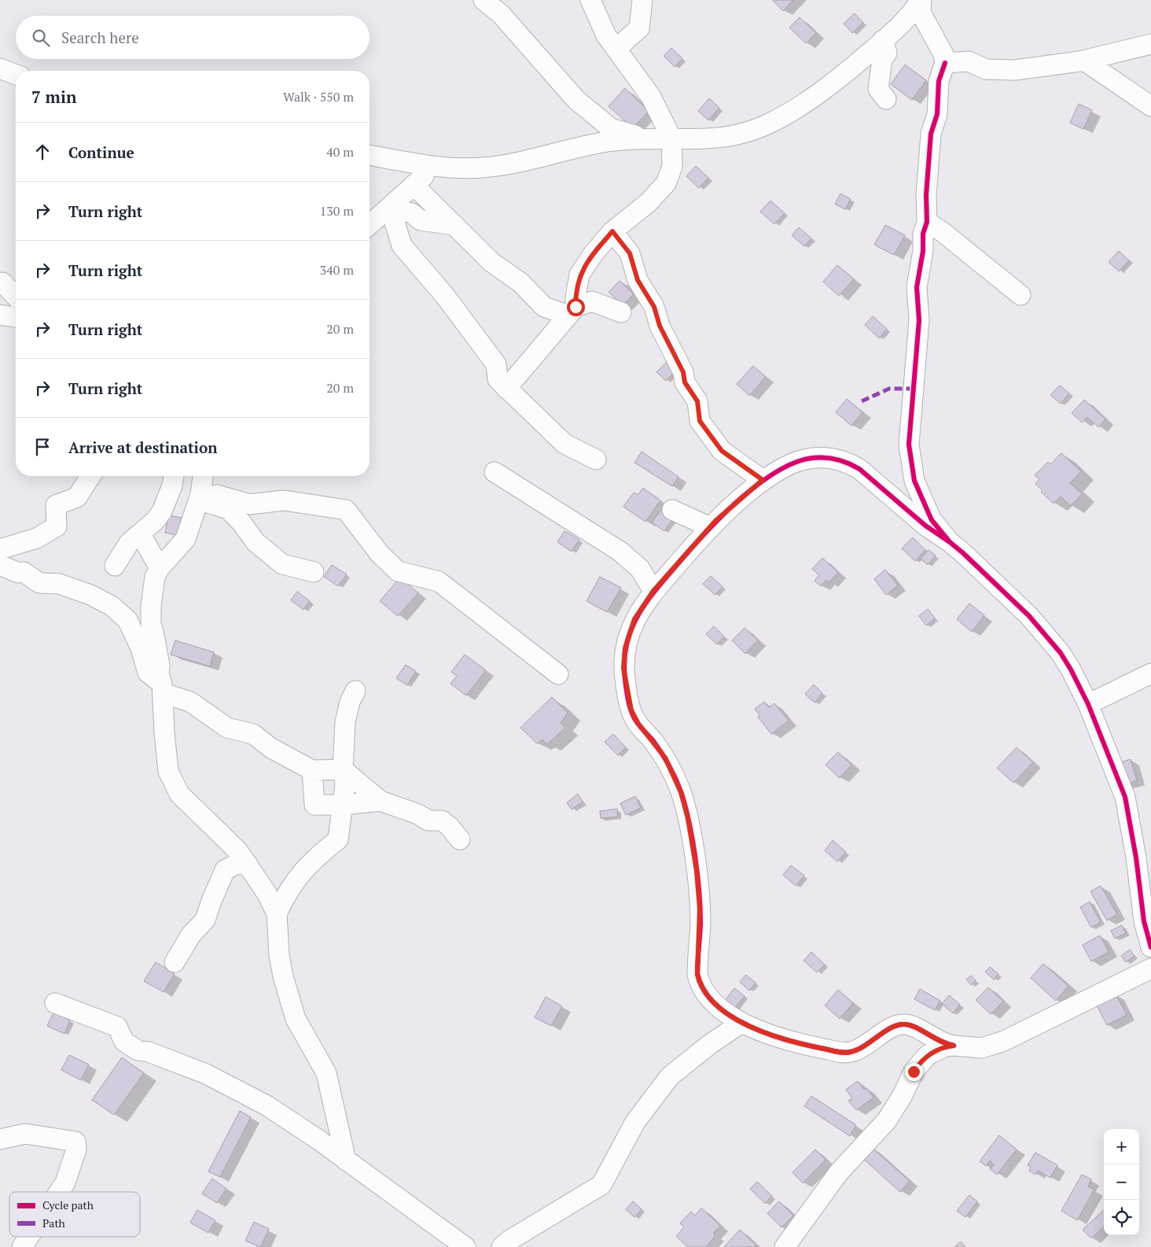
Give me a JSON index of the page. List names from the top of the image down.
{
  "legend": ["Cycle path", "Path"],
  "page": {
    "search": "Search here",
    "heading": ["7 min", "Walk · 550 m"],
    "list": [
      ["Continue", "40 m"],
      ["Turn right", "130 m"],
      ["Turn right", "340 m"],
      ["Turn right", "20 m"],
      ["Turn right", "20 m"],
      "Arrive at destination"
    ],
    "map_buttons": ["+", "−"]
  }
}
